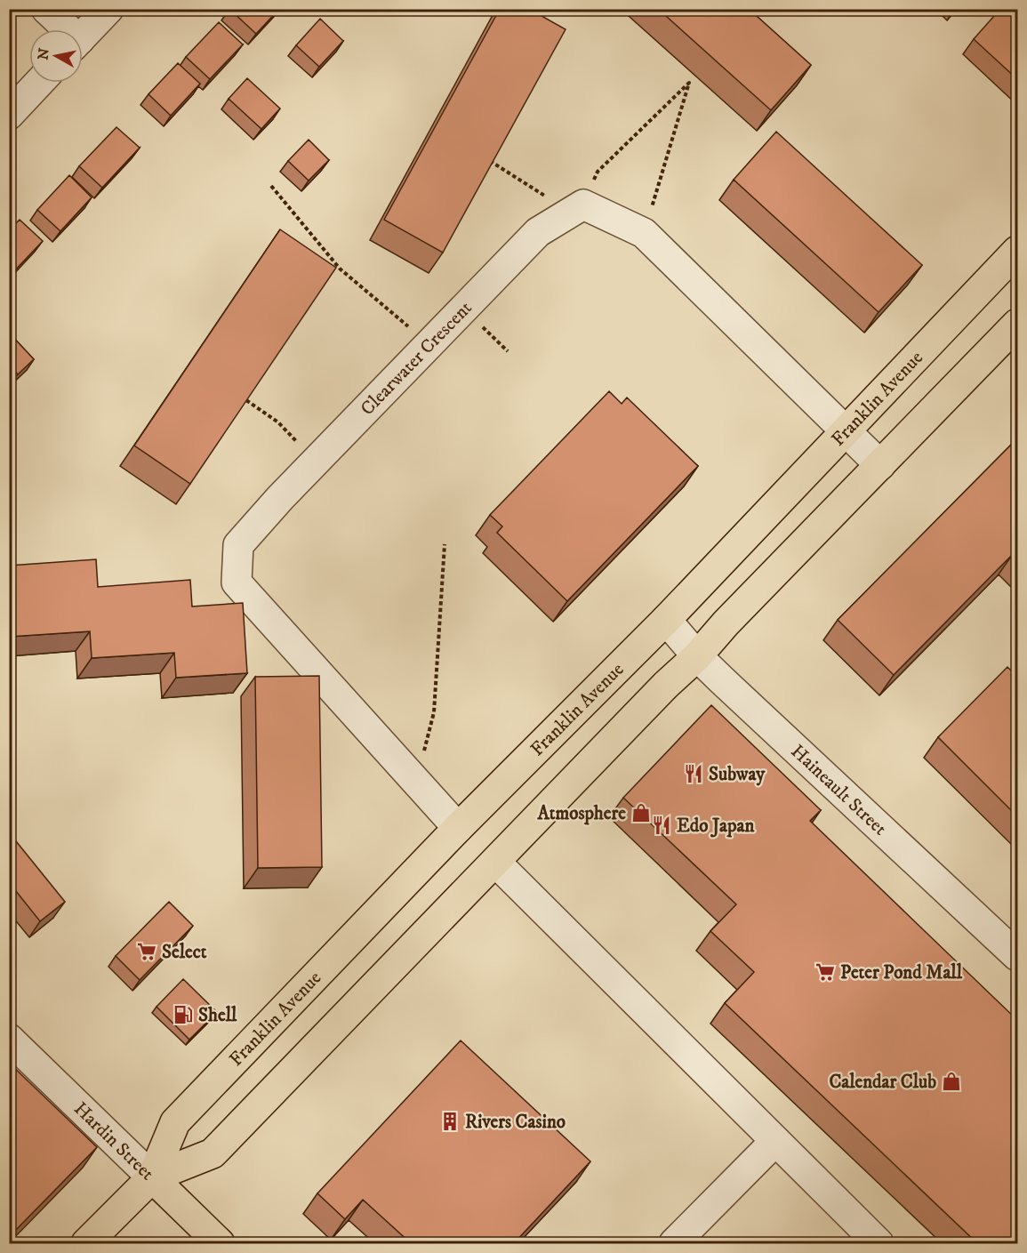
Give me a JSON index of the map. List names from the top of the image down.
{
  "streets": {
    "main road": ["Franklin Avenue", "Hardin Street"],
    "street": ["Clearwater Crescent", "Haineault Street"]
  },
  "crossings": [
    ["Clearwater Crescent", "Franklin Avenue"],
    ["Franklin Avenue", "Haineault Street"],
    ["Franklin Avenue", "Hardin Street"]
  ],
  "places": {
    "restaurant": ["Subway", "Edo Japan"],
    "shop": ["Atmosphere", "Calendar Club"],
    "supermarket": ["Select", "Peter Pond Mall"],
    "fuel station": ["Shell"],
    "building": ["Rivers Casino"]
  },
  "north": "left"
}
